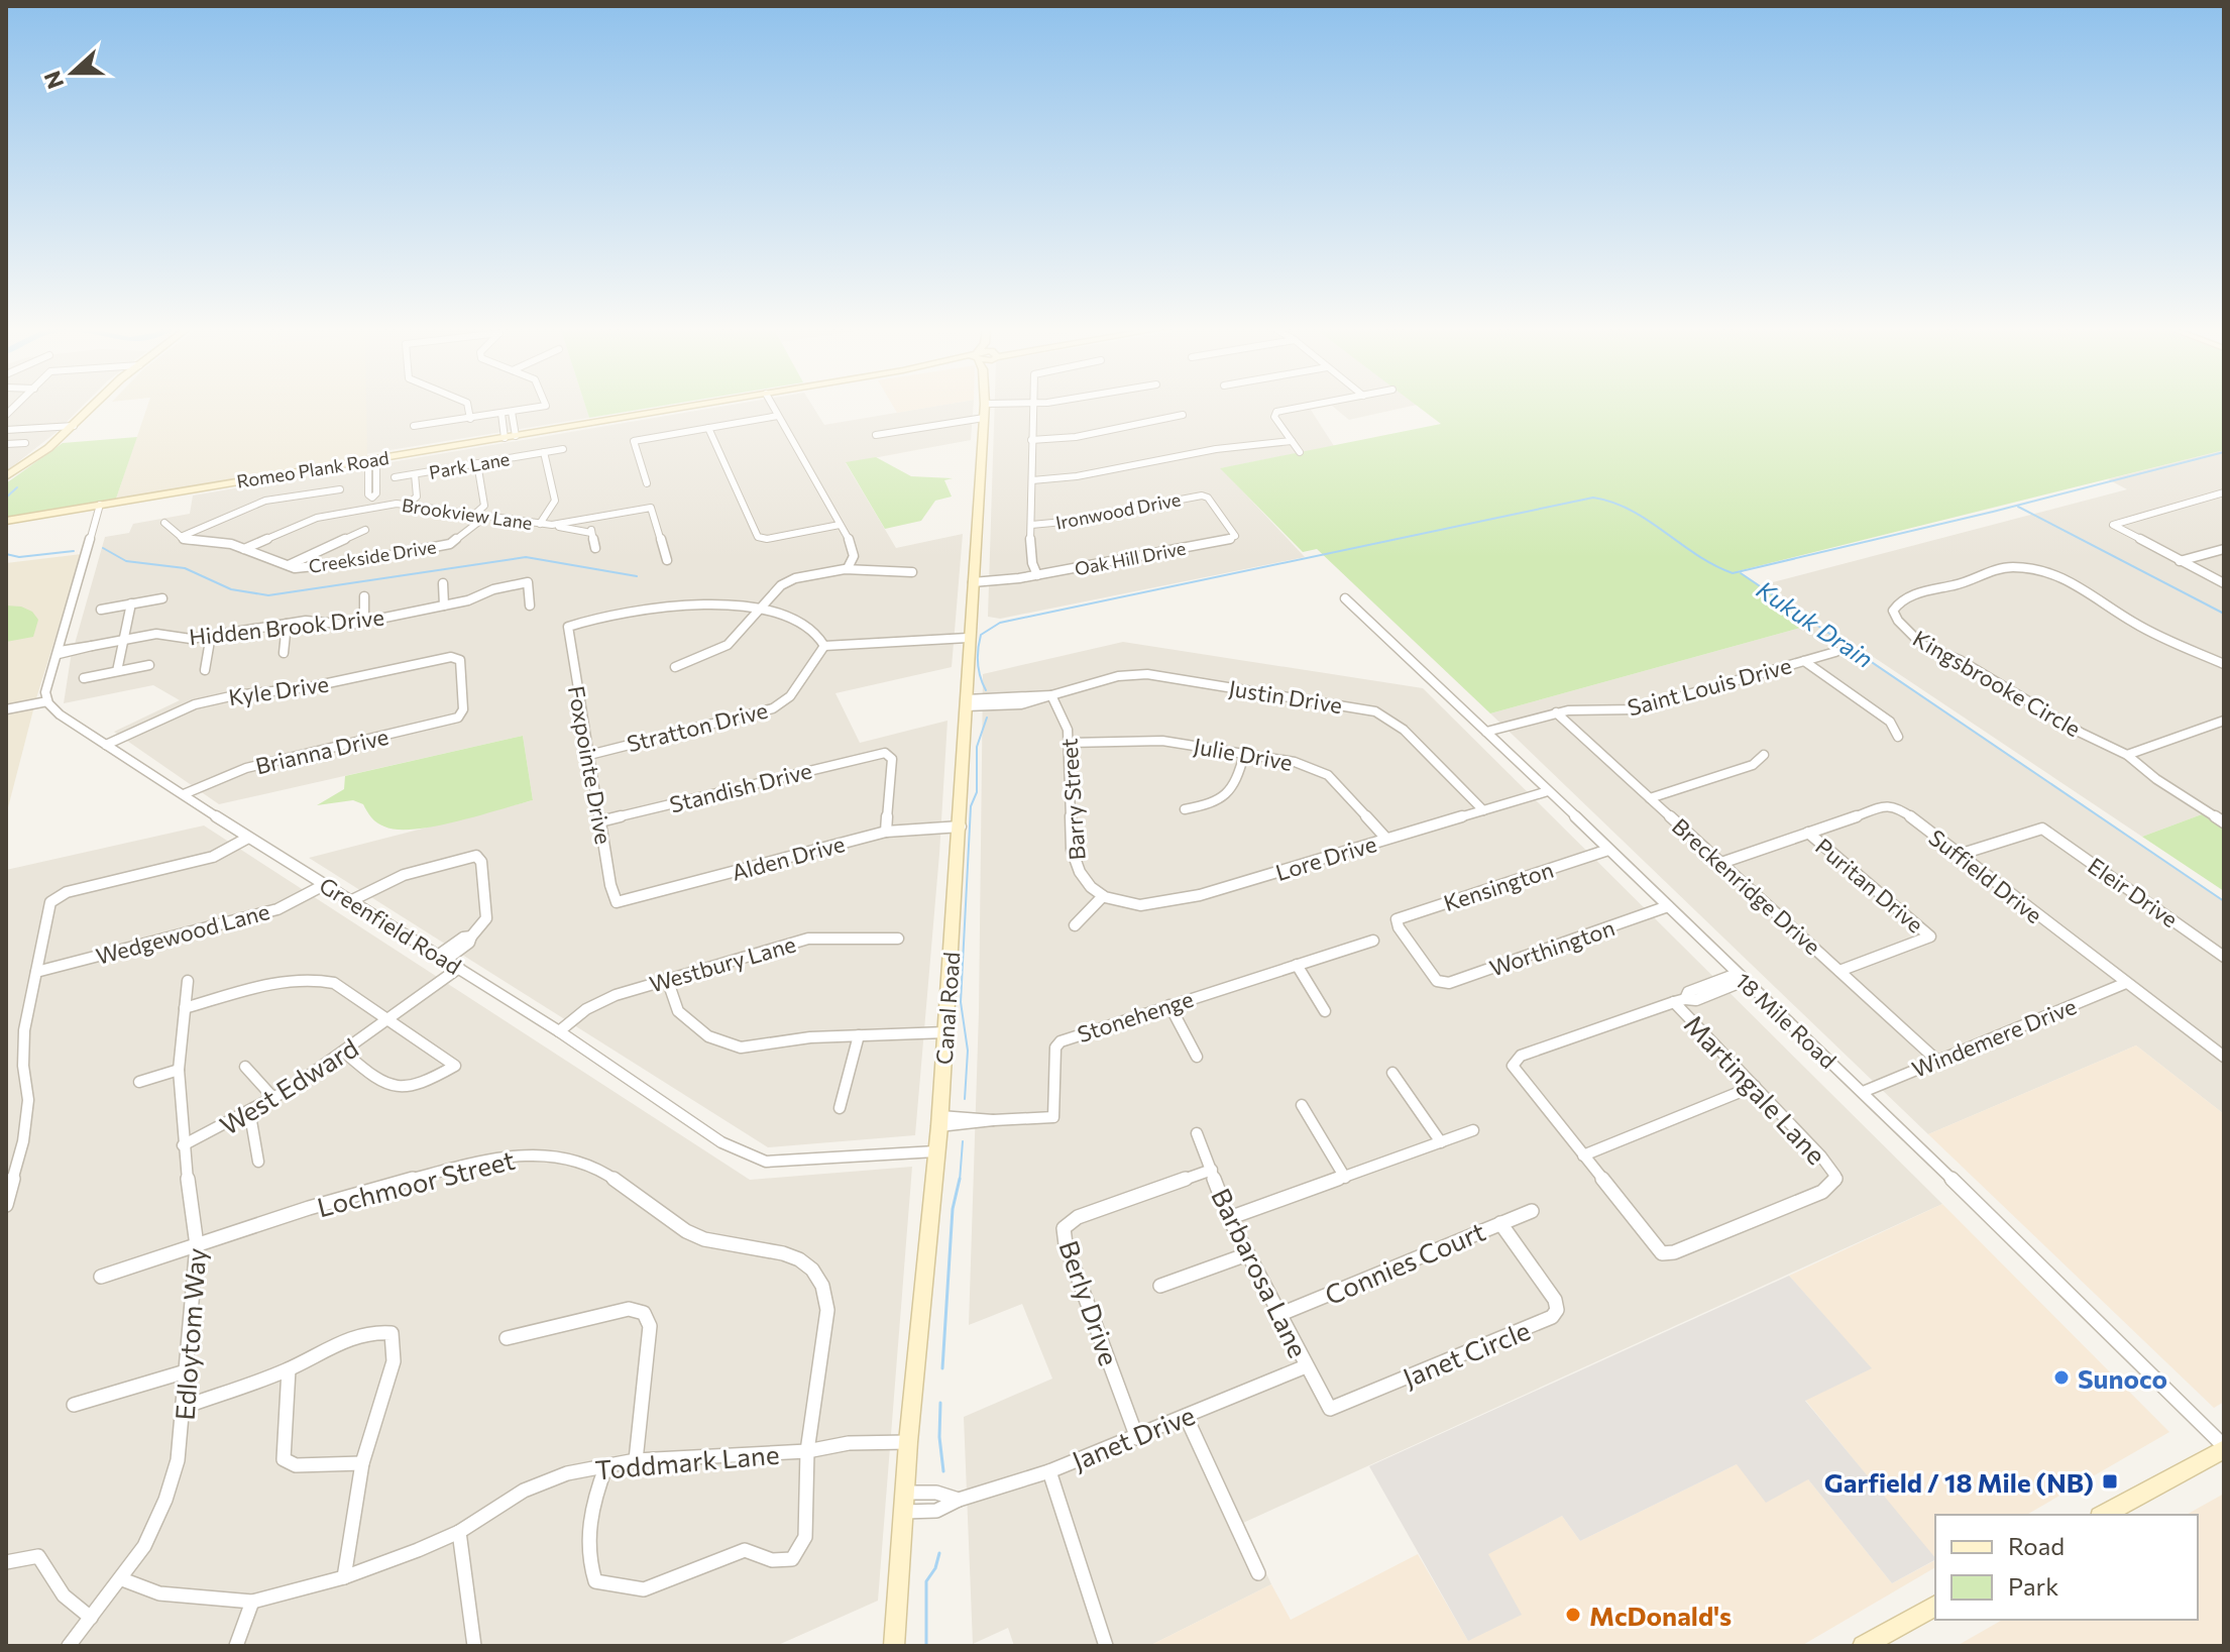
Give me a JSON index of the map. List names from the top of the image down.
{
  "streets": {
    "street": [
      "Park Lane",
      "Romeo Plank Road",
      "Ironwood Drive",
      "Brookview Lane",
      "Creekside Drive",
      "Oak Hill Drive",
      "Hidden Brook Drive",
      "Kingsbrooke Circle",
      "Saint Louis Drive",
      "Kyle Drive",
      "Justin Drive",
      "Stratton Drive",
      "Brianna Drive",
      "Julie Drive",
      "Foxpointe Drive",
      "Standish Drive",
      "Barry Street",
      "Alden Drive",
      "Lore Drive",
      "Suffield Drive",
      "Puritan Drive",
      "Kensington",
      "Breckenridge Drive",
      "Eleir Drive",
      "Greenfield Road",
      "Wedgewood Lane",
      "Worthington",
      "Westbury Lane",
      "Canal Road",
      "Stonehenge",
      "18 Mile Road",
      "Windemere Drive",
      "West Edward",
      "Martingale Lane",
      "Lochmoor Street",
      "Connies Court",
      "Barbarosa Lane",
      "Berly Drive",
      "Edloytom Way",
      "Janet Circle",
      "Janet Drive",
      "Toddmark Lane"
    ]
  },
  "crossings": [
    ["Ironwood Drive", "Oak Hill Drive"],
    ["Brookview Lane", "Creekside Drive"],
    ["Oak Hill Drive", "Canal Road"],
    ["Saint Louis Drive", "Breckenridge Drive"],
    ["Saint Louis Drive", "18 Mile Road"],
    ["Kyle Drive", "Brianna Drive"],
    ["Kyle Drive", "Greenfield Road"],
    ["Justin Drive", "Barry Street"],
    ["Justin Drive", "Lore Drive"],
    ["Justin Drive", "Canal Road"],
    ["Stratton Drive", "Foxpointe Drive"],
    ["Brianna Drive", "Greenfield Road"],
    ["Julie Drive", "Barry Street"],
    ["Julie Drive", "Lore Drive"],
    ["Foxpointe Drive", "Standish Drive"],
    ["Foxpointe Drive", "Alden Drive"],
    ["Standish Drive", "Alden Drive"],
    ["Barry Street", "Lore Drive"],
    ["Alden Drive", "Canal Road"],
    ["Lore Drive", "18 Mile Road"],
    ["Suffield Drive", "Puritan Drive"],
    ["Suffield Drive", "Breckenridge Drive"],
    ["Suffield Drive", "Eleir Drive"],
    ["Suffield Drive", "Windemere Drive"],
    ["Puritan Drive", "Breckenridge Drive"],
    ["Kensington", "Worthington"],
    ["Kensington", "18 Mile Road"],
    ["Breckenridge Drive", "Windemere Drive"],
    ["Greenfield Road", "Wedgewood Lane"],
    ["Greenfield Road", "Westbury Lane"],
    ["Greenfield Road", "Canal Road"],
    ["Greenfield Road", "West Edward"],
    ["Worthington", "18 Mile Road"],
    ["Canal Road", "Stonehenge"],
    ["Canal Road", "Janet Drive"],
    ["Canal Road", "Toddmark Lane"],
    ["18 Mile Road", "Windemere Drive"],
    ["West Edward", "Edloytom Way"],
    ["Lochmoor Street", "Edloytom Way"],
    ["Lochmoor Street", "Toddmark Lane"],
    ["Connies Court", "Barbarosa Lane"],
    ["Connies Court", "Janet Circle"],
    ["Barbarosa Lane", "Berly Drive"],
    ["Barbarosa Lane", "Janet Circle"],
    ["Barbarosa Lane", "Janet Drive"],
    ["Berly Drive", "Janet Drive"]
  ],
  "water": ["Kukuk Drain"],
  "places": {
    "other": ["Sunoco", "McDonald's"],
    "transit": ["Garfield / 18 Mile (NB)"]
  },
  "legend": ["Road", "Park"],
  "north": "left"
}
